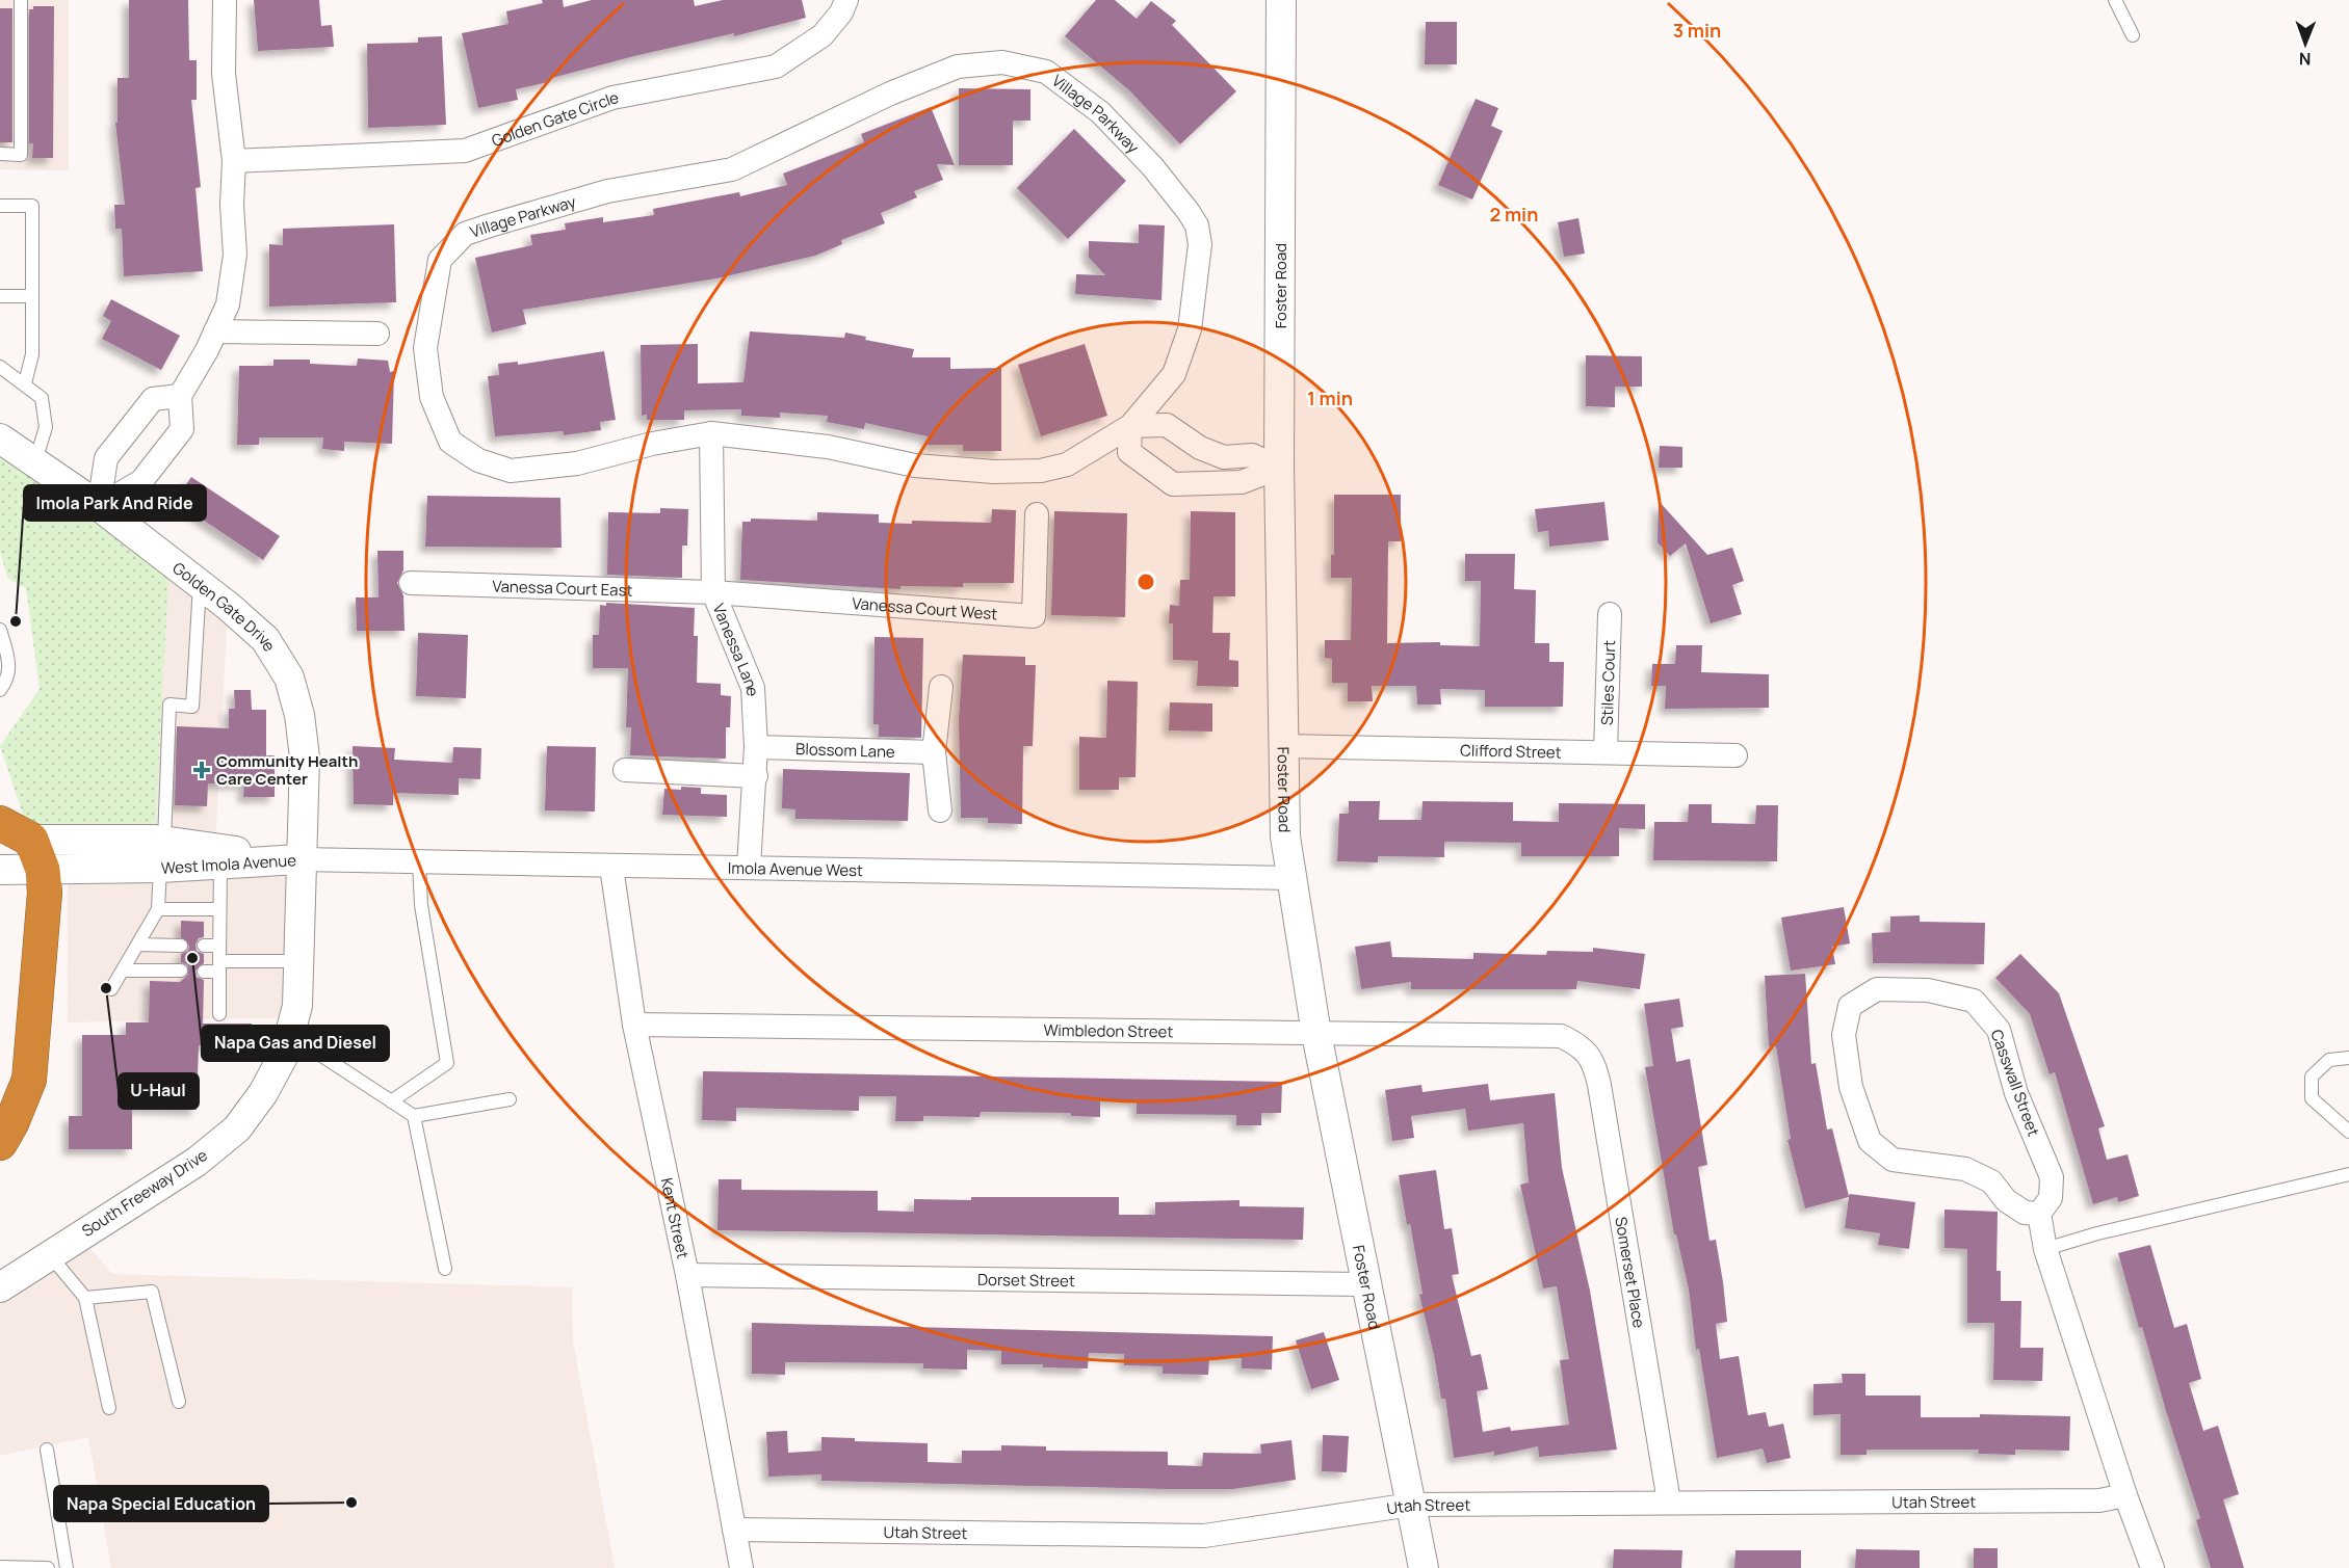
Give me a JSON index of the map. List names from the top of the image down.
{
  "streets": {
    "street": [
      "Village Parkway",
      "Golden Gate Circle",
      "Foster Road",
      "Vanessa Court East",
      "Vanessa Court West",
      "Golden Gate Drive",
      "Vanessa Lane",
      "Stiles Court",
      "Blossom Lane",
      "Clifford Street",
      "West Imola Avenue",
      "Imola Avenue West",
      "Wimbledon Street",
      "Casswall Street",
      "South Freeway Drive",
      "Kent Street",
      "Somerset Place",
      "Dorset Street",
      "Utah Street"
    ]
  },
  "crossings": [
    ["Village Parkway", "Foster Road"],
    ["Village Parkway", "Vanessa Lane"],
    ["Foster Road", "Clifford Street"],
    ["Foster Road", "Imola Avenue West"],
    ["Foster Road", "Wimbledon Street"],
    ["Foster Road", "Dorset Street"],
    ["Foster Road", "Utah Street"],
    ["Vanessa Court East", "Vanessa Court West"],
    ["Vanessa Court East", "Vanessa Lane"],
    ["Vanessa Court West", "Vanessa Lane"],
    ["Golden Gate Drive", "West Imola Avenue"],
    ["Golden Gate Drive", "Imola Avenue West"],
    ["Golden Gate Drive", "South Freeway Drive"],
    ["Vanessa Lane", "Blossom Lane"],
    ["Vanessa Lane", "Imola Avenue West"],
    ["Stiles Court", "Clifford Street"],
    ["West Imola Avenue", "Imola Avenue West"],
    ["West Imola Avenue", "South Freeway Drive"],
    ["Imola Avenue West", "South Freeway Drive"],
    ["Imola Avenue West", "Kent Street"],
    ["Wimbledon Street", "Kent Street"],
    ["Wimbledon Street", "Somerset Place"],
    ["Kent Street", "Dorset Street"],
    ["Kent Street", "Utah Street"],
    ["Somerset Place", "Utah Street"]
  ],
  "places": {
    "other": [
      "Imola Park And Ride",
      "Napa Gas and Diesel",
      "U-Haul",
      "Napa Special Education"
    ],
    "health": ["Community Health Care Center"]
  },
  "north": "bottom",
  "rings": ["3 min", "2 min", "1 min"]
}
